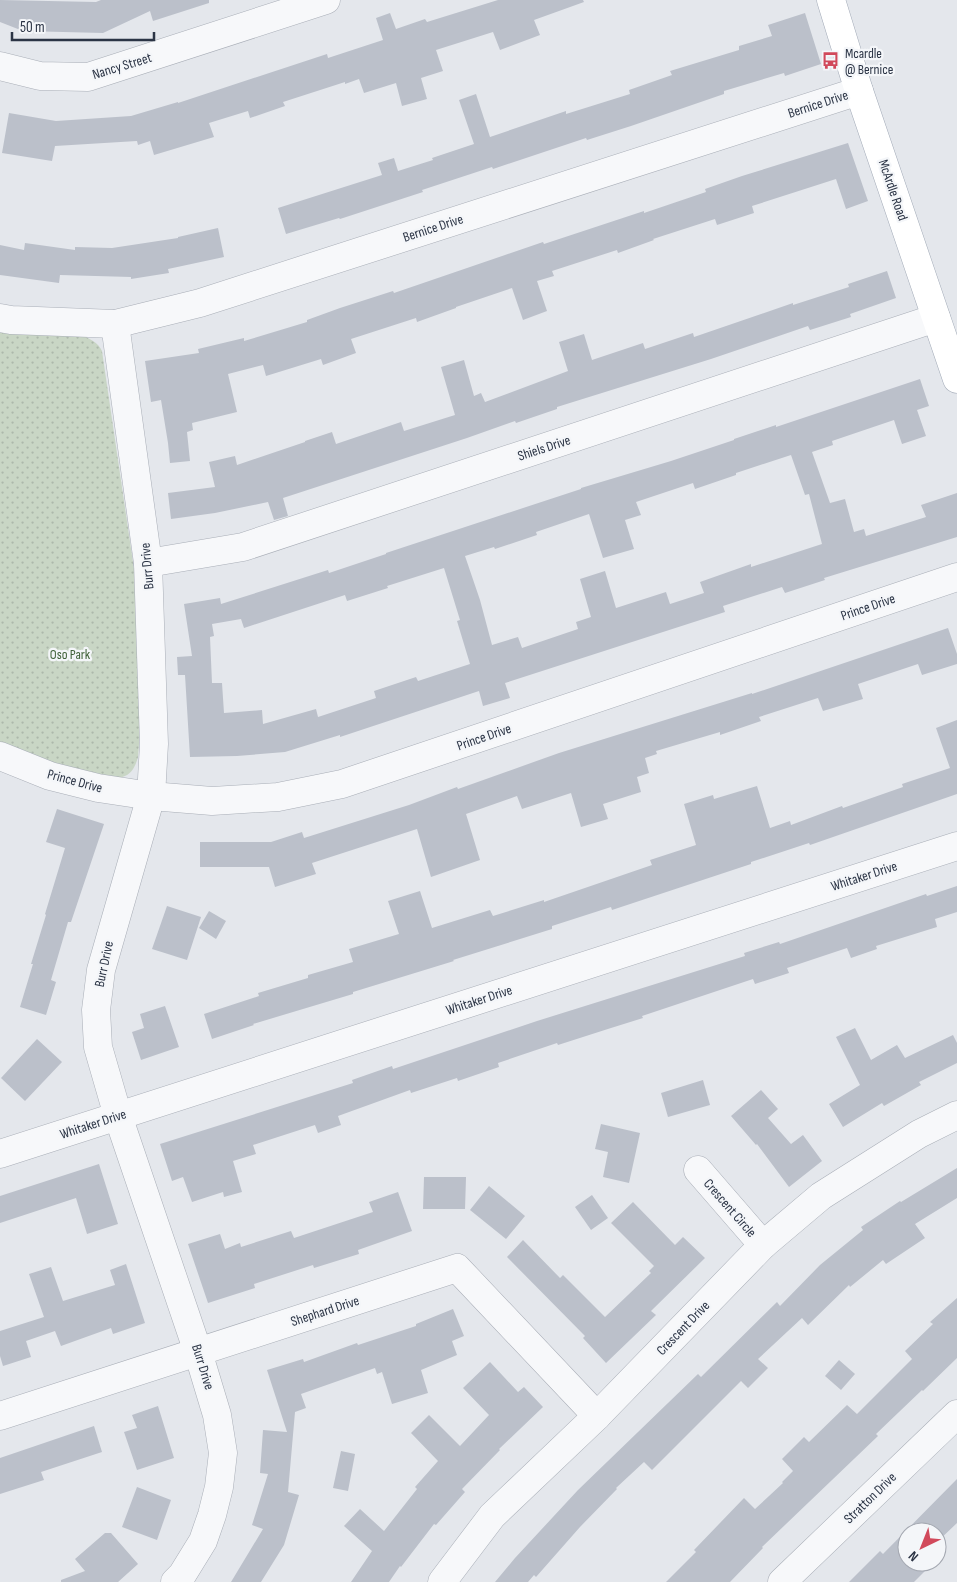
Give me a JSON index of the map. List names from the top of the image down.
{
  "streets": {
    "main road": ["McArdle Road"],
    "street": [
      "Nancy Street",
      "Bernice Drive",
      "Shiels Drive",
      "Burr Drive",
      "Prince Drive",
      "Whitaker Drive",
      "Crescent Circle",
      "Shephard Drive",
      "Crescent Drive",
      "Stratton Drive"
    ]
  },
  "crossings": [
    ["Bernice Drive", "McArdle Road"],
    ["Bernice Drive", "Burr Drive"],
    ["McArdle Road", "Shiels Drive"],
    ["Shiels Drive", "Burr Drive"],
    ["Burr Drive", "Prince Drive"],
    ["Burr Drive", "Whitaker Drive"],
    ["Burr Drive", "Shephard Drive"],
    ["Crescent Circle", "Crescent Drive"],
    ["Shephard Drive", "Crescent Drive"]
  ],
  "parks": ["Oso Park"],
  "places": {
    "bus stop": ["Mcardle @ Bernice"]
  },
  "scale_bar": "50 m",
  "north": "bottom left"
}
